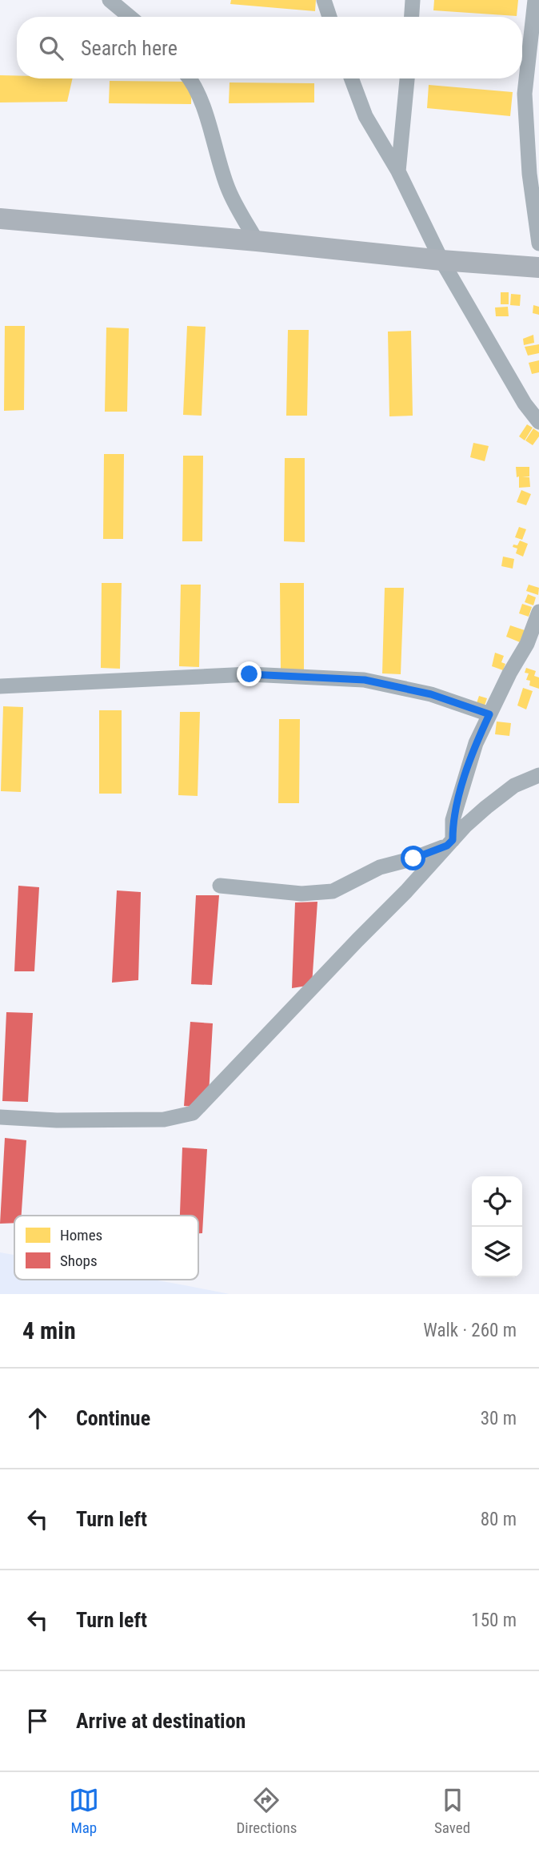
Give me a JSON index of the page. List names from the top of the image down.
{
  "legend": ["Homes", "Shops"],
  "page": {
    "search": "Search here",
    "heading": ["4 min", "Walk · 260 m"],
    "list": [
      ["Continue", "30 m"],
      ["Turn left", "80 m"],
      ["Turn left", "150 m"],
      "Arrive at destination"
    ],
    "nav": ["Map", "Directions", "Saved"]
  }
}
